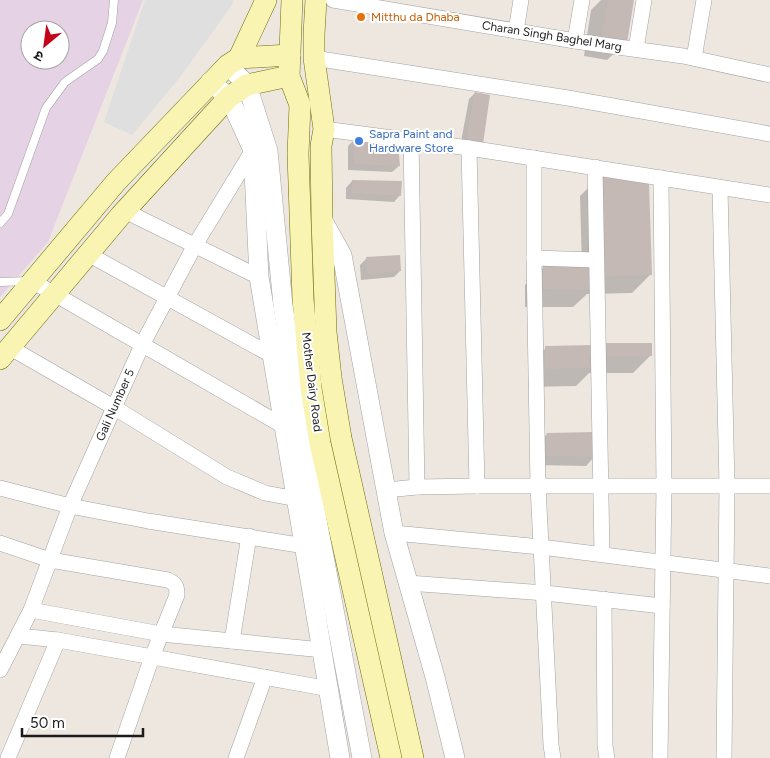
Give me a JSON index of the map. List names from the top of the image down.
{
  "streets": {
    "main road": ["Mother Dairy Road"],
    "street": ["Charan Singh Baghel Marg", "Gali Number 5"]
  },
  "places": ["Mitthu da Dhaba", "Sapra Paint and Hardware Store"],
  "scale_bar": "50 m",
  "north": "bottom left"
}
